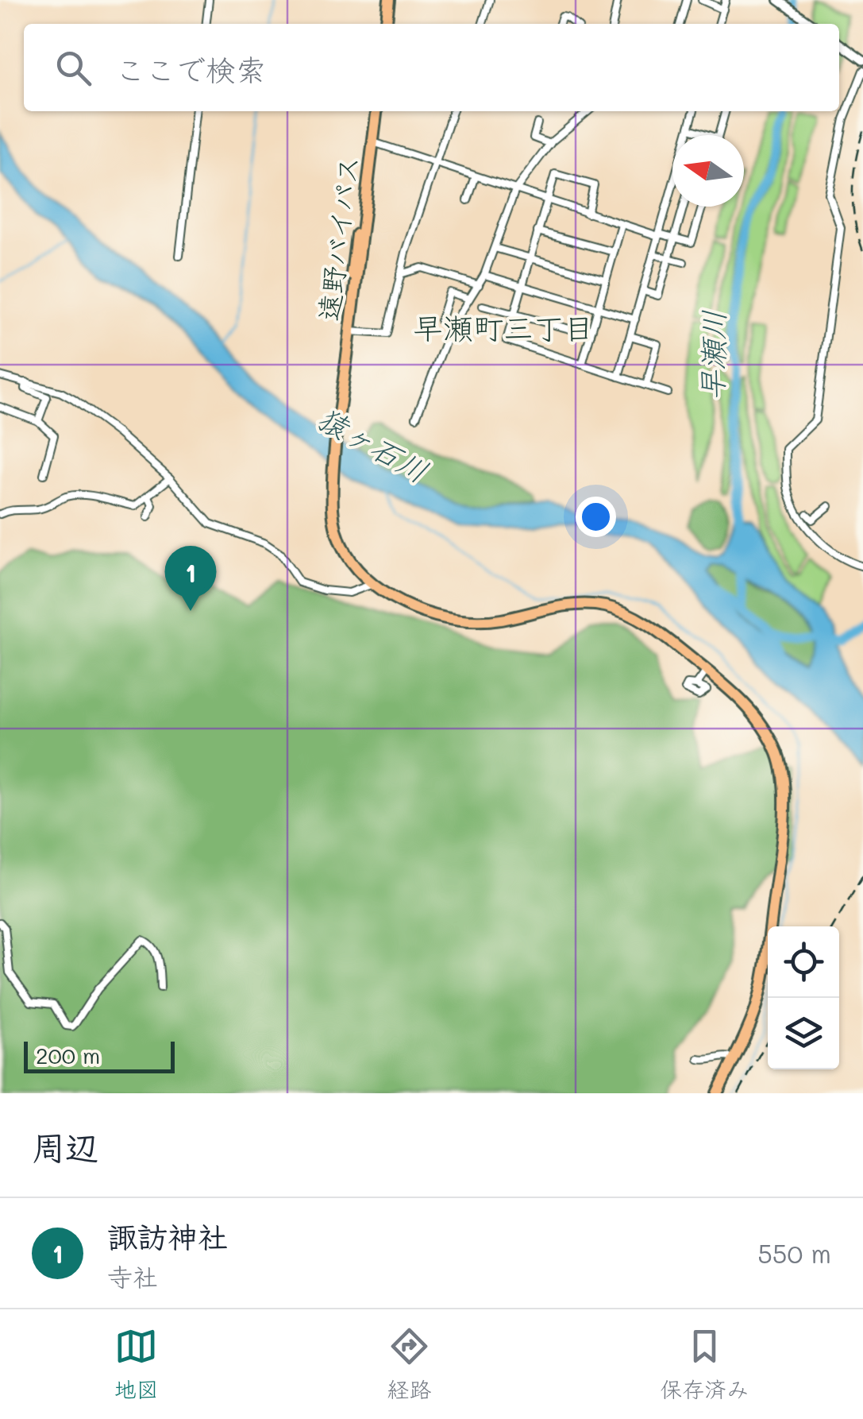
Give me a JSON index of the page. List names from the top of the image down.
{
  "streets": {
    "highway": ["遠野バイパス"]
  },
  "districts": ["早瀬町三丁目"],
  "water": ["早瀬川", "猿ヶ石川"],
  "scale_bar": "200 m",
  "north": "left",
  "page": {
    "search": "ここで検索",
    "pins": "1",
    "scale": "200 m",
    "heading": "周辺",
    "list": [
      {
        "mark": "1",
        "name": "諏訪神社",
        "note": "寺社",
        "value": "550 m"
      }
    ],
    "nav": ["地図", "経路", "保存済み"]
  }
}
